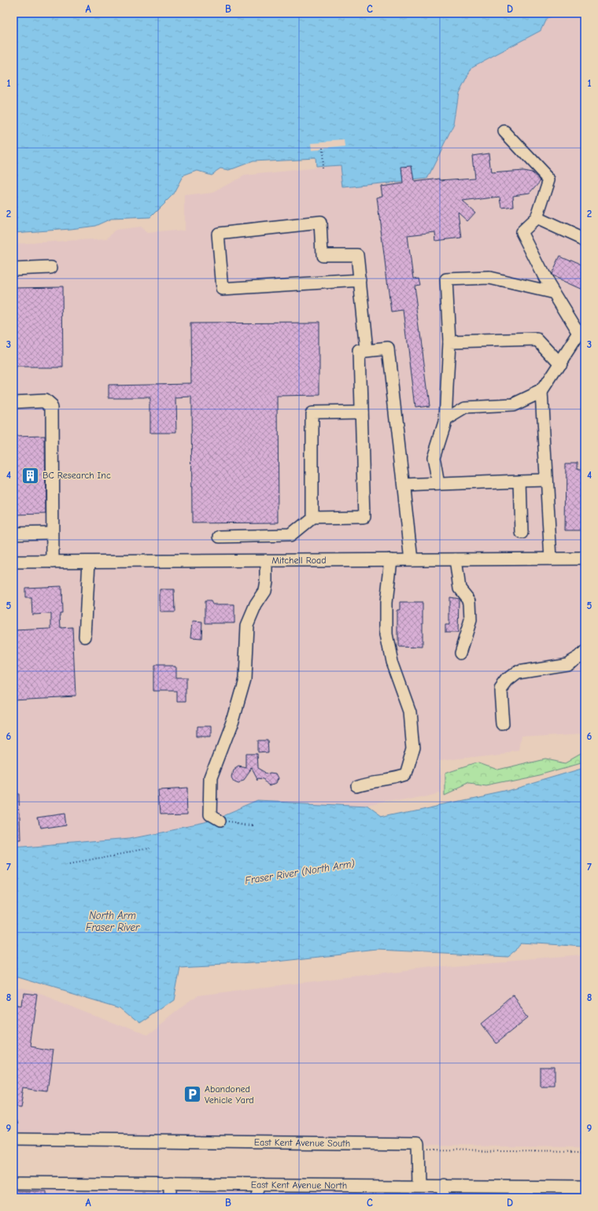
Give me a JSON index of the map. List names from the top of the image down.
{
  "streets": {
    "street": ["Mitchell Road", "East Kent Avenue South", "East Kent Avenue North"]
  },
  "water": ["Fraser River (North Arm)", "North Arm Fraser River"],
  "places": {
    "building": ["BC Research Inc"],
    "parking": ["Abandoned Vehicle Yard"]
  },
  "grid": {
    "columns": [
      "A",
      "B",
      "C",
      "D"
    ],
    "rows": [
      "1",
      "2",
      "3",
      "4",
      "5",
      "6",
      "7",
      "8",
      "9"
    ]
  }
}
